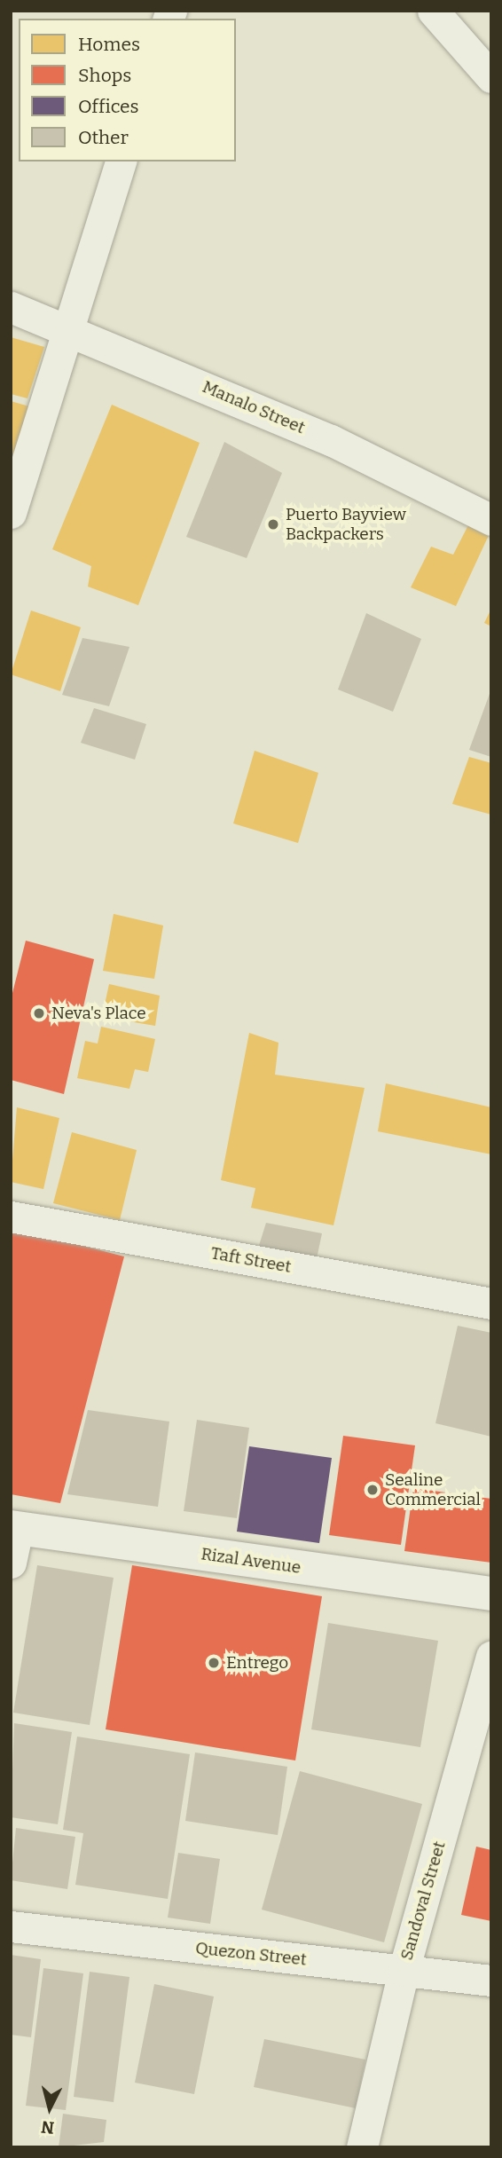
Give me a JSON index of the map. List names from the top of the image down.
{
  "streets": {
    "main road": ["Rizal Avenue"],
    "street": [
      "Manalo Street",
      "Taft Street",
      "Sandoval Street",
      "Quezon Street"
    ]
  },
  "crossings": [
    ["Sandoval Street", "Quezon Street"]
  ],
  "places": [
    "Puerto Bayview Backpackers",
    "Neva's Place",
    "Sealine Commercial",
    "Entrego"
  ],
  "legend": [
    "Homes",
    "Shops",
    "Offices",
    "Other"
  ],
  "north": "bottom"
}
